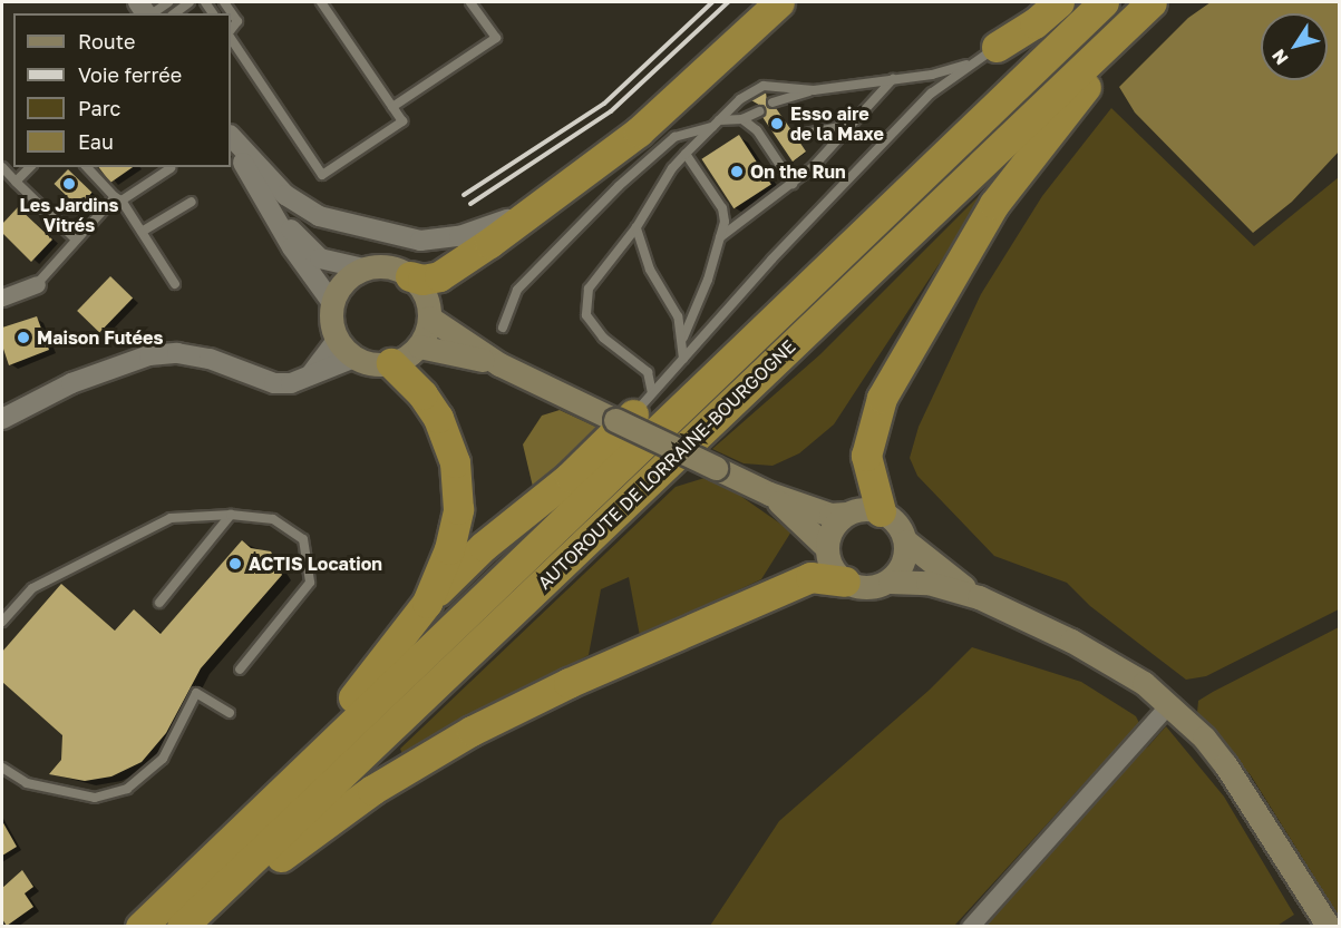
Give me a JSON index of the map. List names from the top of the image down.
{
  "streets": {
    "highway": ["AUTOROUTE DE LORRAINE-BOURGOGNE"]
  },
  "places": [
    "Esso aire de la Maxe",
    "On the Run",
    "Les Jardins Vitrés",
    "Maison Futées",
    "ACTIS Location"
  ],
  "legend": [
    "Route",
    "Voie ferrée",
    "Parc",
    "Eau"
  ],
  "north": "bottom left"
}
